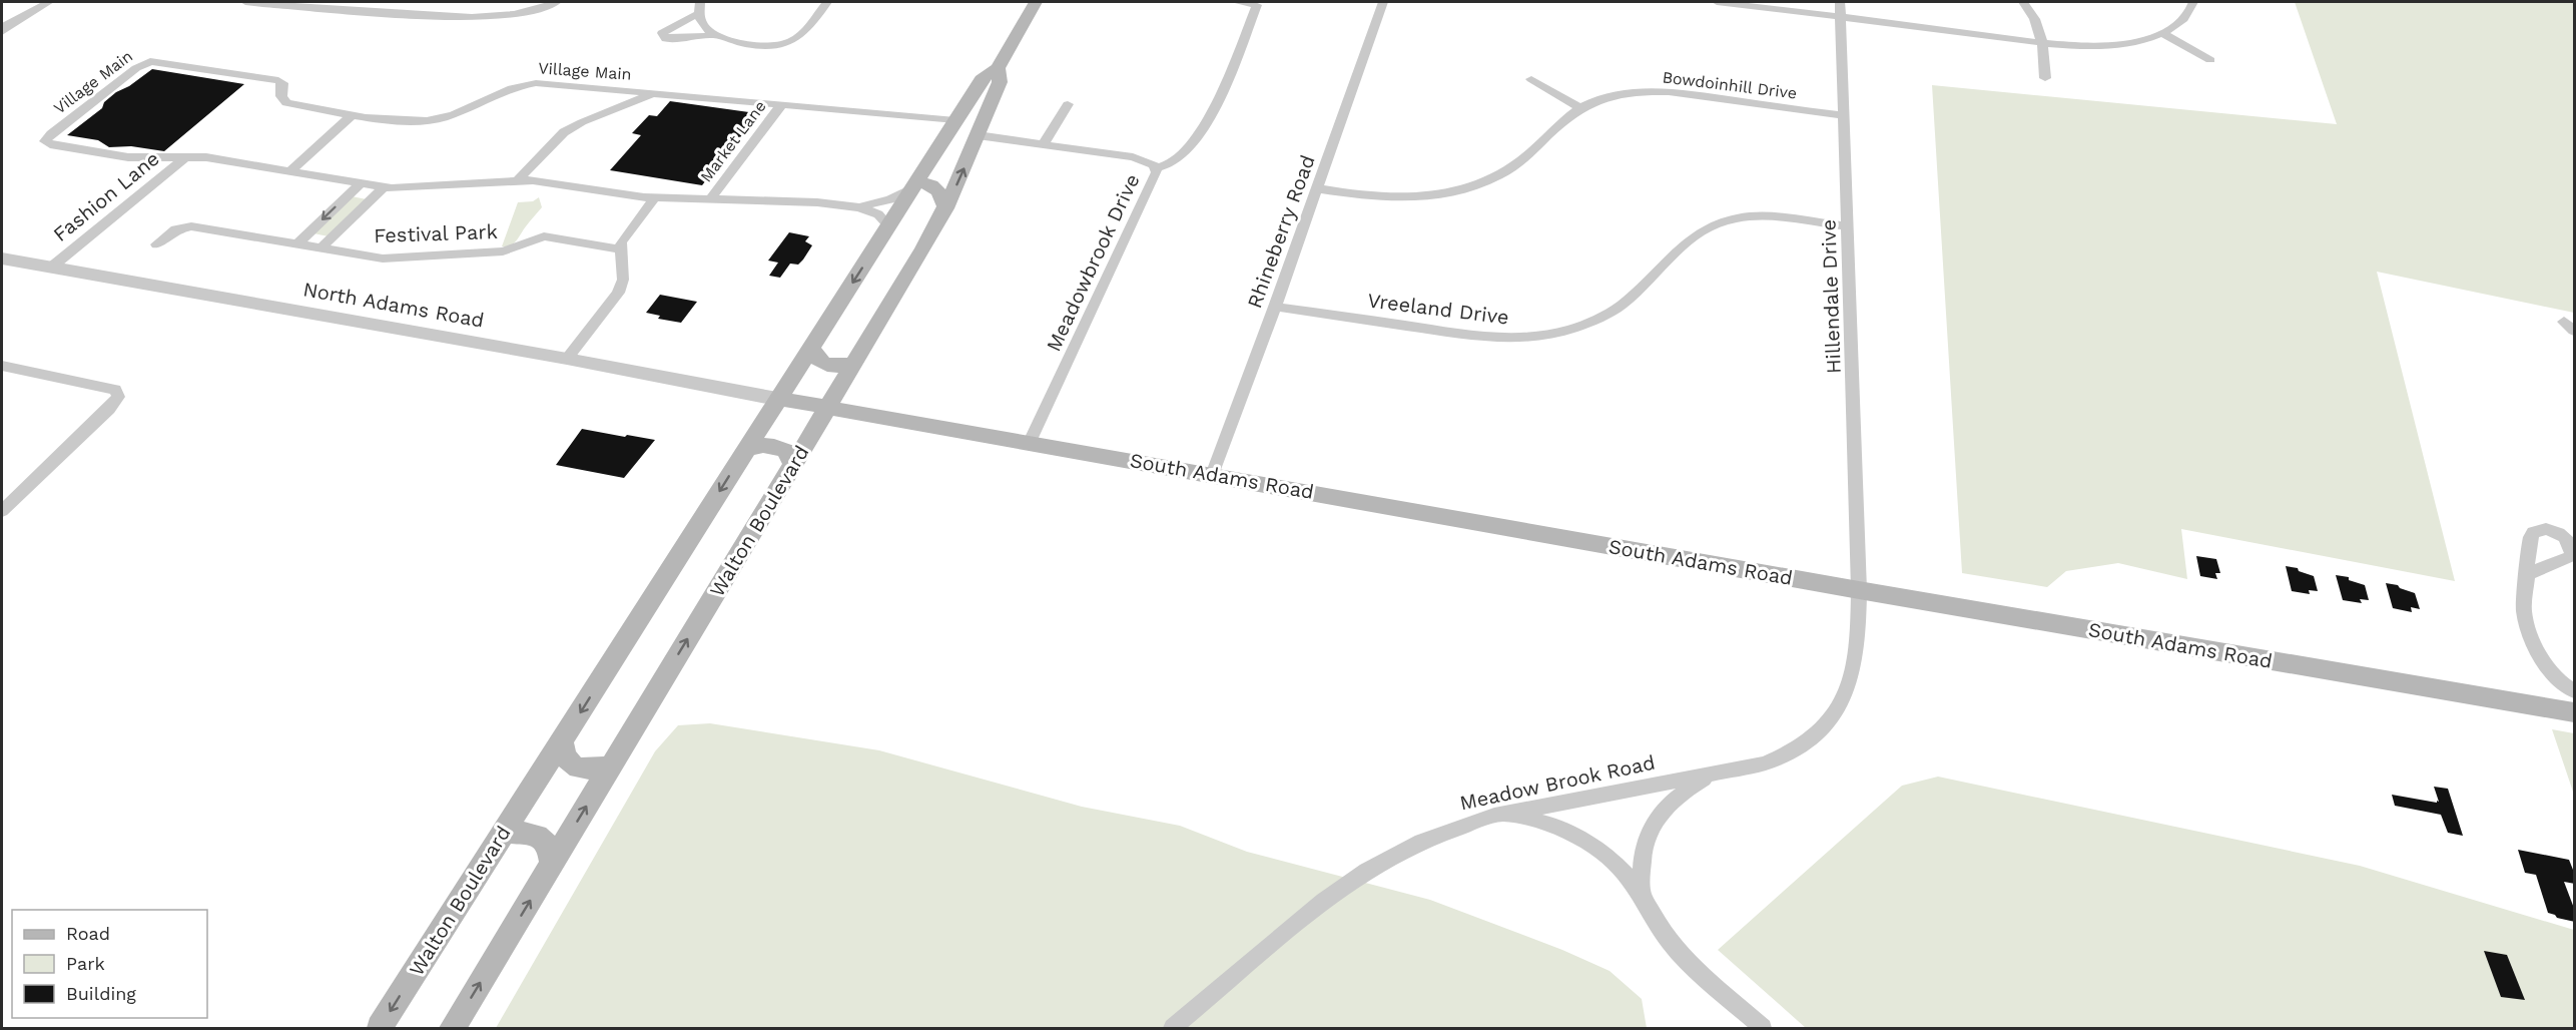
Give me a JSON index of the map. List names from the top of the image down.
{
  "streets": {
    "main road": ["South Adams Road", "Walton Boulevard"],
    "street": [
      "Village Main",
      "Bowdoinhill Drive",
      "Market Lane",
      "Fashion Lane",
      "Rhineberry Road",
      "Festival Park",
      "Meadowbrook Drive",
      "Hillendale Drive",
      "North Adams Road",
      "Vreeland Drive",
      "Meadow Brook Road"
    ]
  },
  "crossings": [
    ["Village Main", "Market Lane"],
    ["Village Main", "Fashion Lane"],
    ["Village Main", "Festival Park"],
    ["Village Main", "Walton Boulevard"],
    ["Bowdoinhill Drive", "Rhineberry Road"],
    ["Bowdoinhill Drive", "Hillendale Drive"],
    ["Fashion Lane", "North Adams Road"],
    ["Rhineberry Road", "Vreeland Drive"],
    ["Rhineberry Road", "South Adams Road"],
    ["Meadowbrook Drive", "South Adams Road"],
    ["Meadowbrook Drive", "Walton Boulevard"],
    ["Hillendale Drive", "Vreeland Drive"],
    ["Hillendale Drive", "South Adams Road"],
    ["Hillendale Drive", "Meadow Brook Road"],
    ["North Adams Road", "South Adams Road"],
    ["North Adams Road", "Walton Boulevard"],
    ["South Adams Road", "Walton Boulevard"],
    ["South Adams Road", "Meadow Brook Road"]
  ],
  "legend": ["Road", "Park", "Building"]
}
